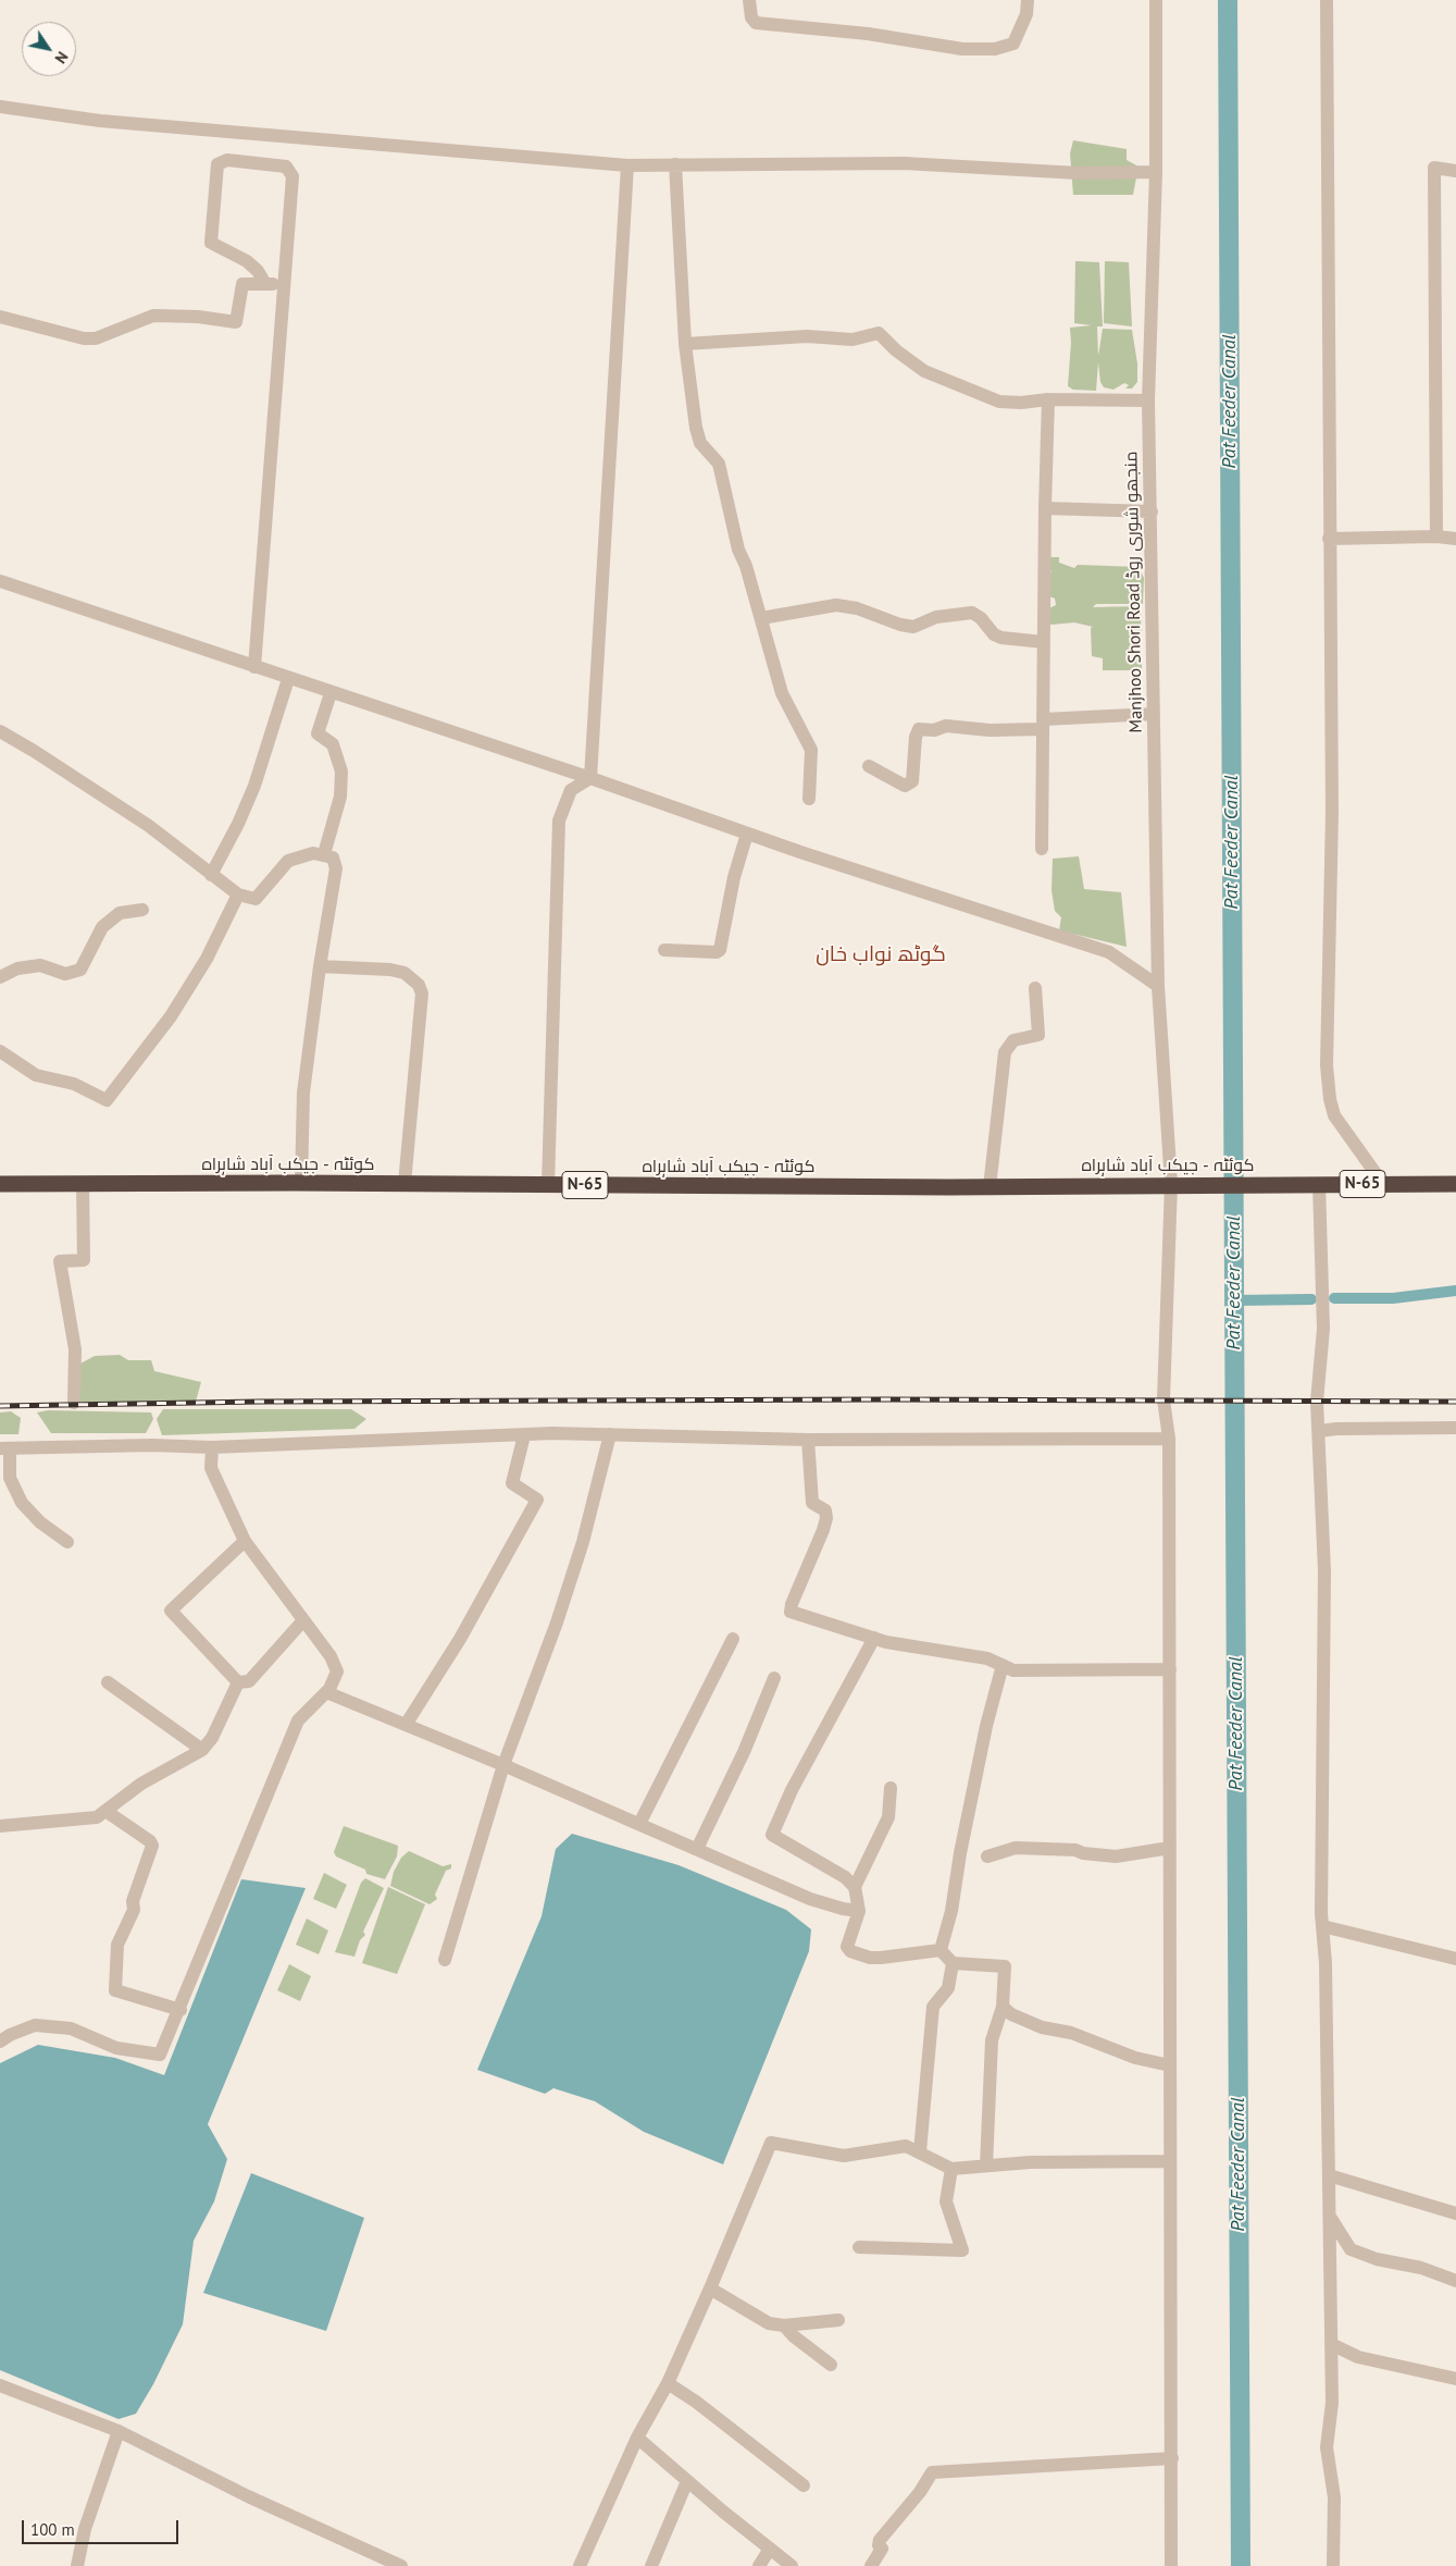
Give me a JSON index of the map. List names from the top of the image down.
{
  "streets": {
    "highway": ["کوئٹہ - جیکب آباد شاہراہ", "N-65"],
    "street": ["Manjhoo Shori Road منجھو شوری روڈ"]
  },
  "crossings": [
    ["Manjhoo Shori Road منجھو شوری روڈ", "کوئٹہ - جیکب آباد شاہراہ"]
  ],
  "districts": ["گوٹھ نواب خان"],
  "water": ["Pat Feeder Canal"],
  "scale_bar": "100 m",
  "north": "bottom right"
}
